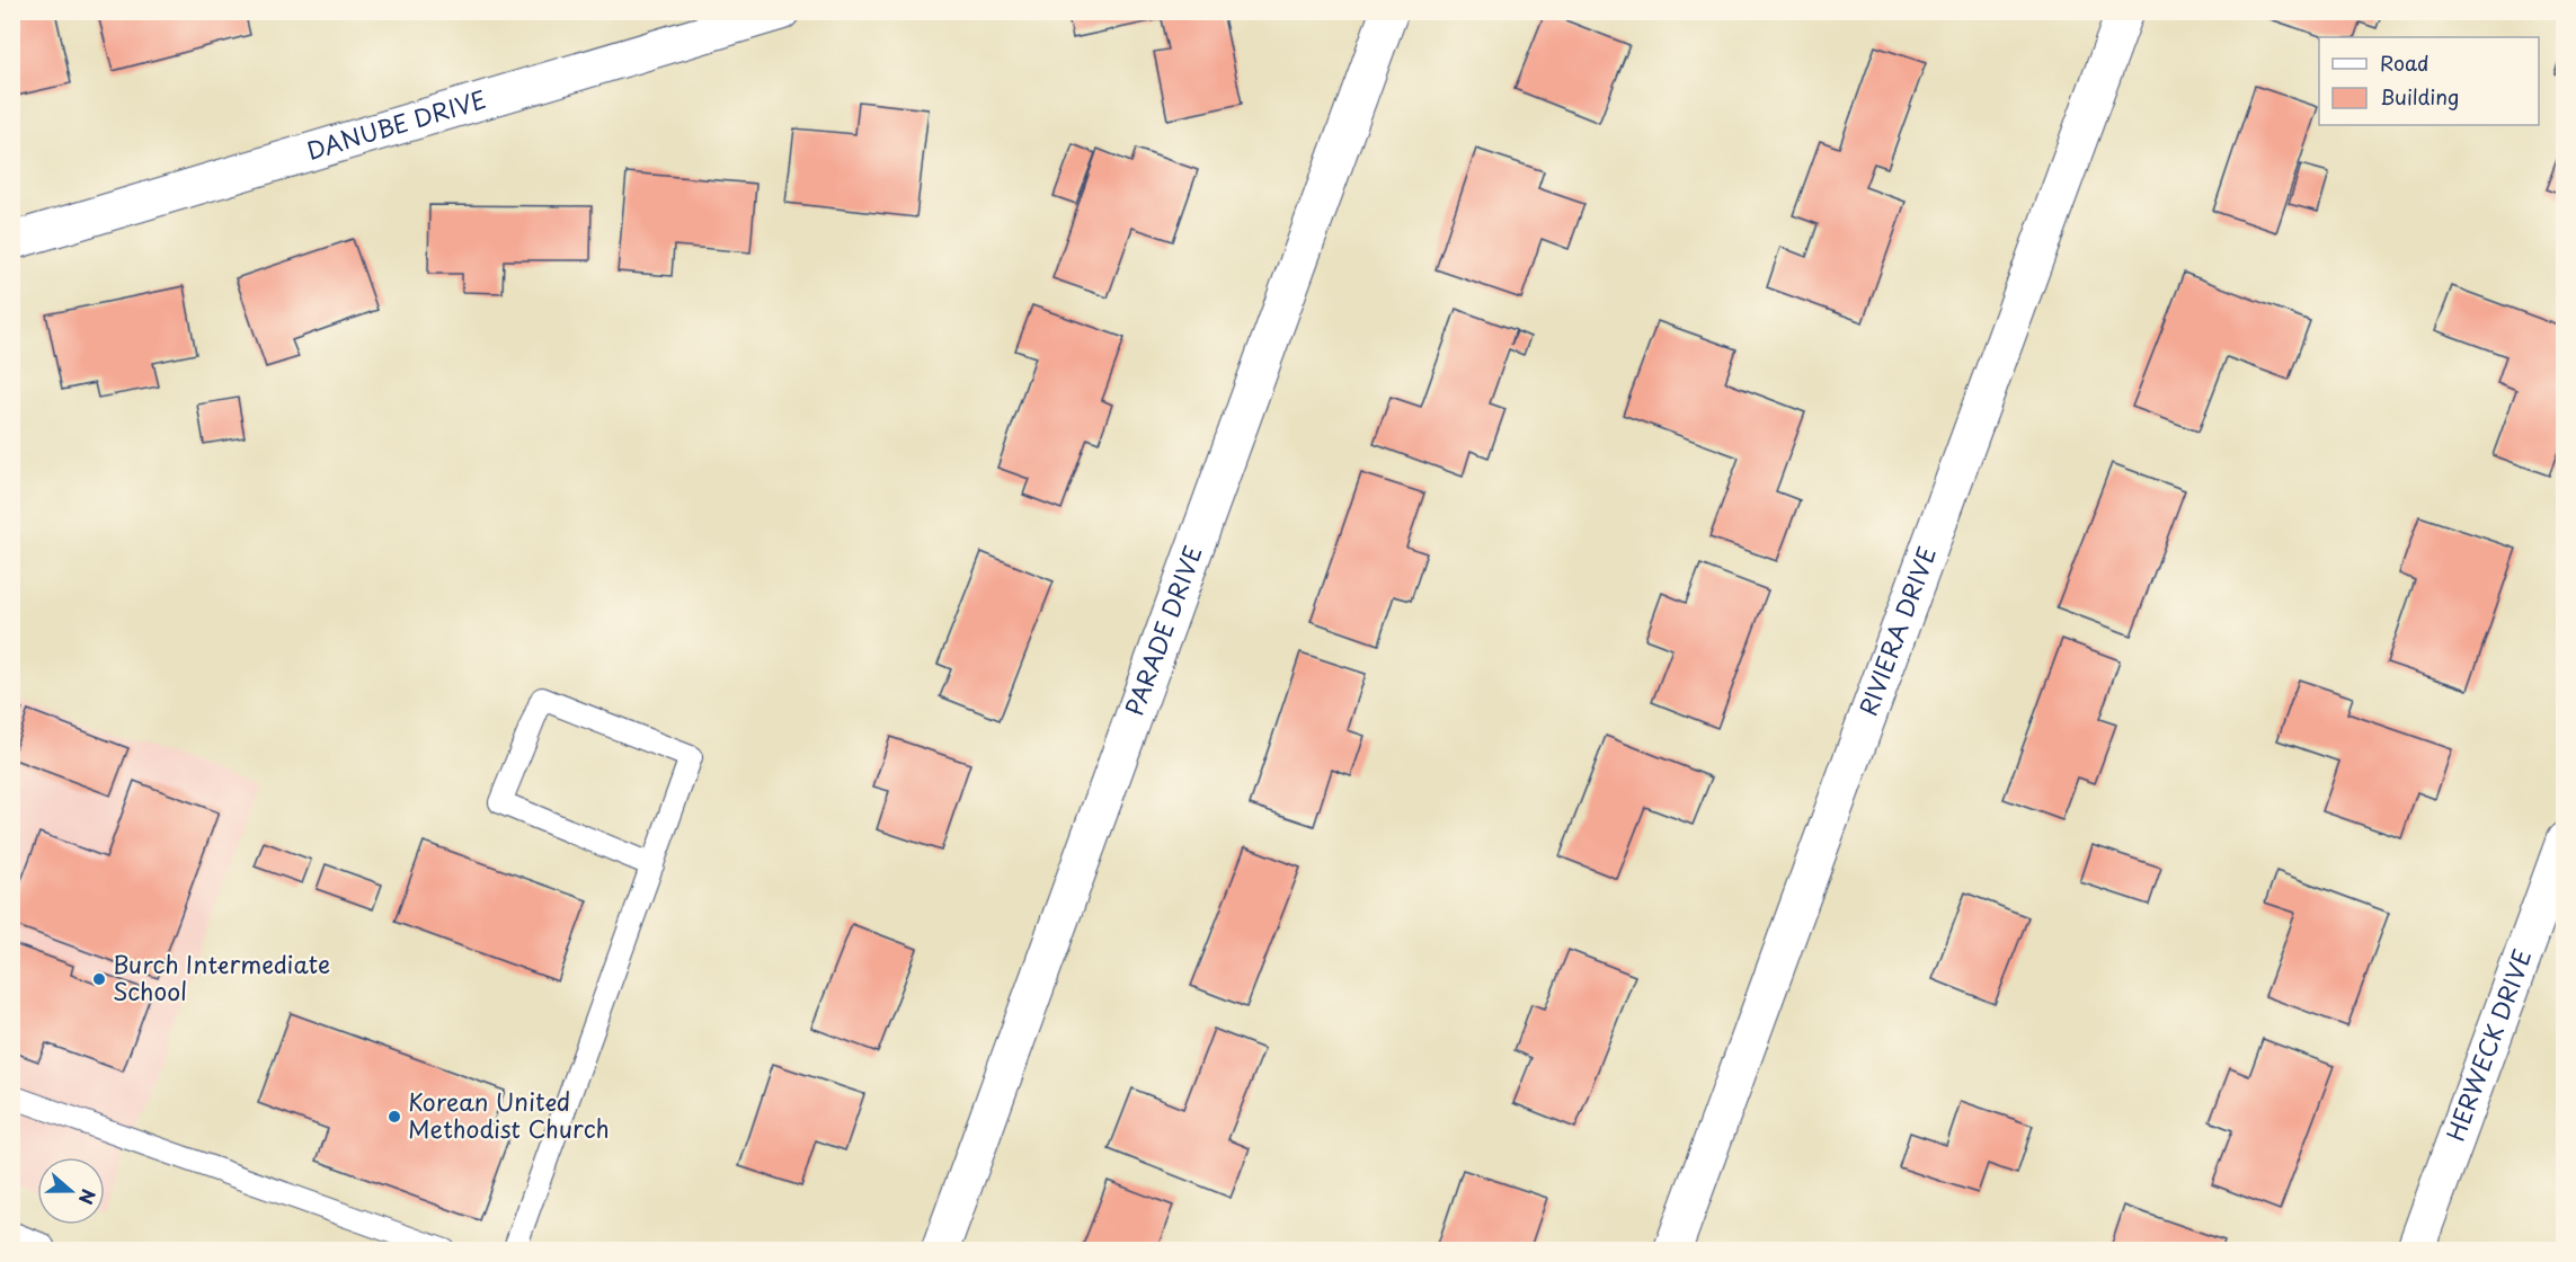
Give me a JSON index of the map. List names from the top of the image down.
{
  "streets": {
    "street": [
      "DANUBE DRIVE",
      "PARADE DRIVE",
      "RIVIERA DRIVE",
      "HERWECK DRIVE"
    ]
  },
  "places": ["Burch Intermediate School", "Korean United Methodist Church"],
  "legend": ["Road", "Building"],
  "north": "right"
}
